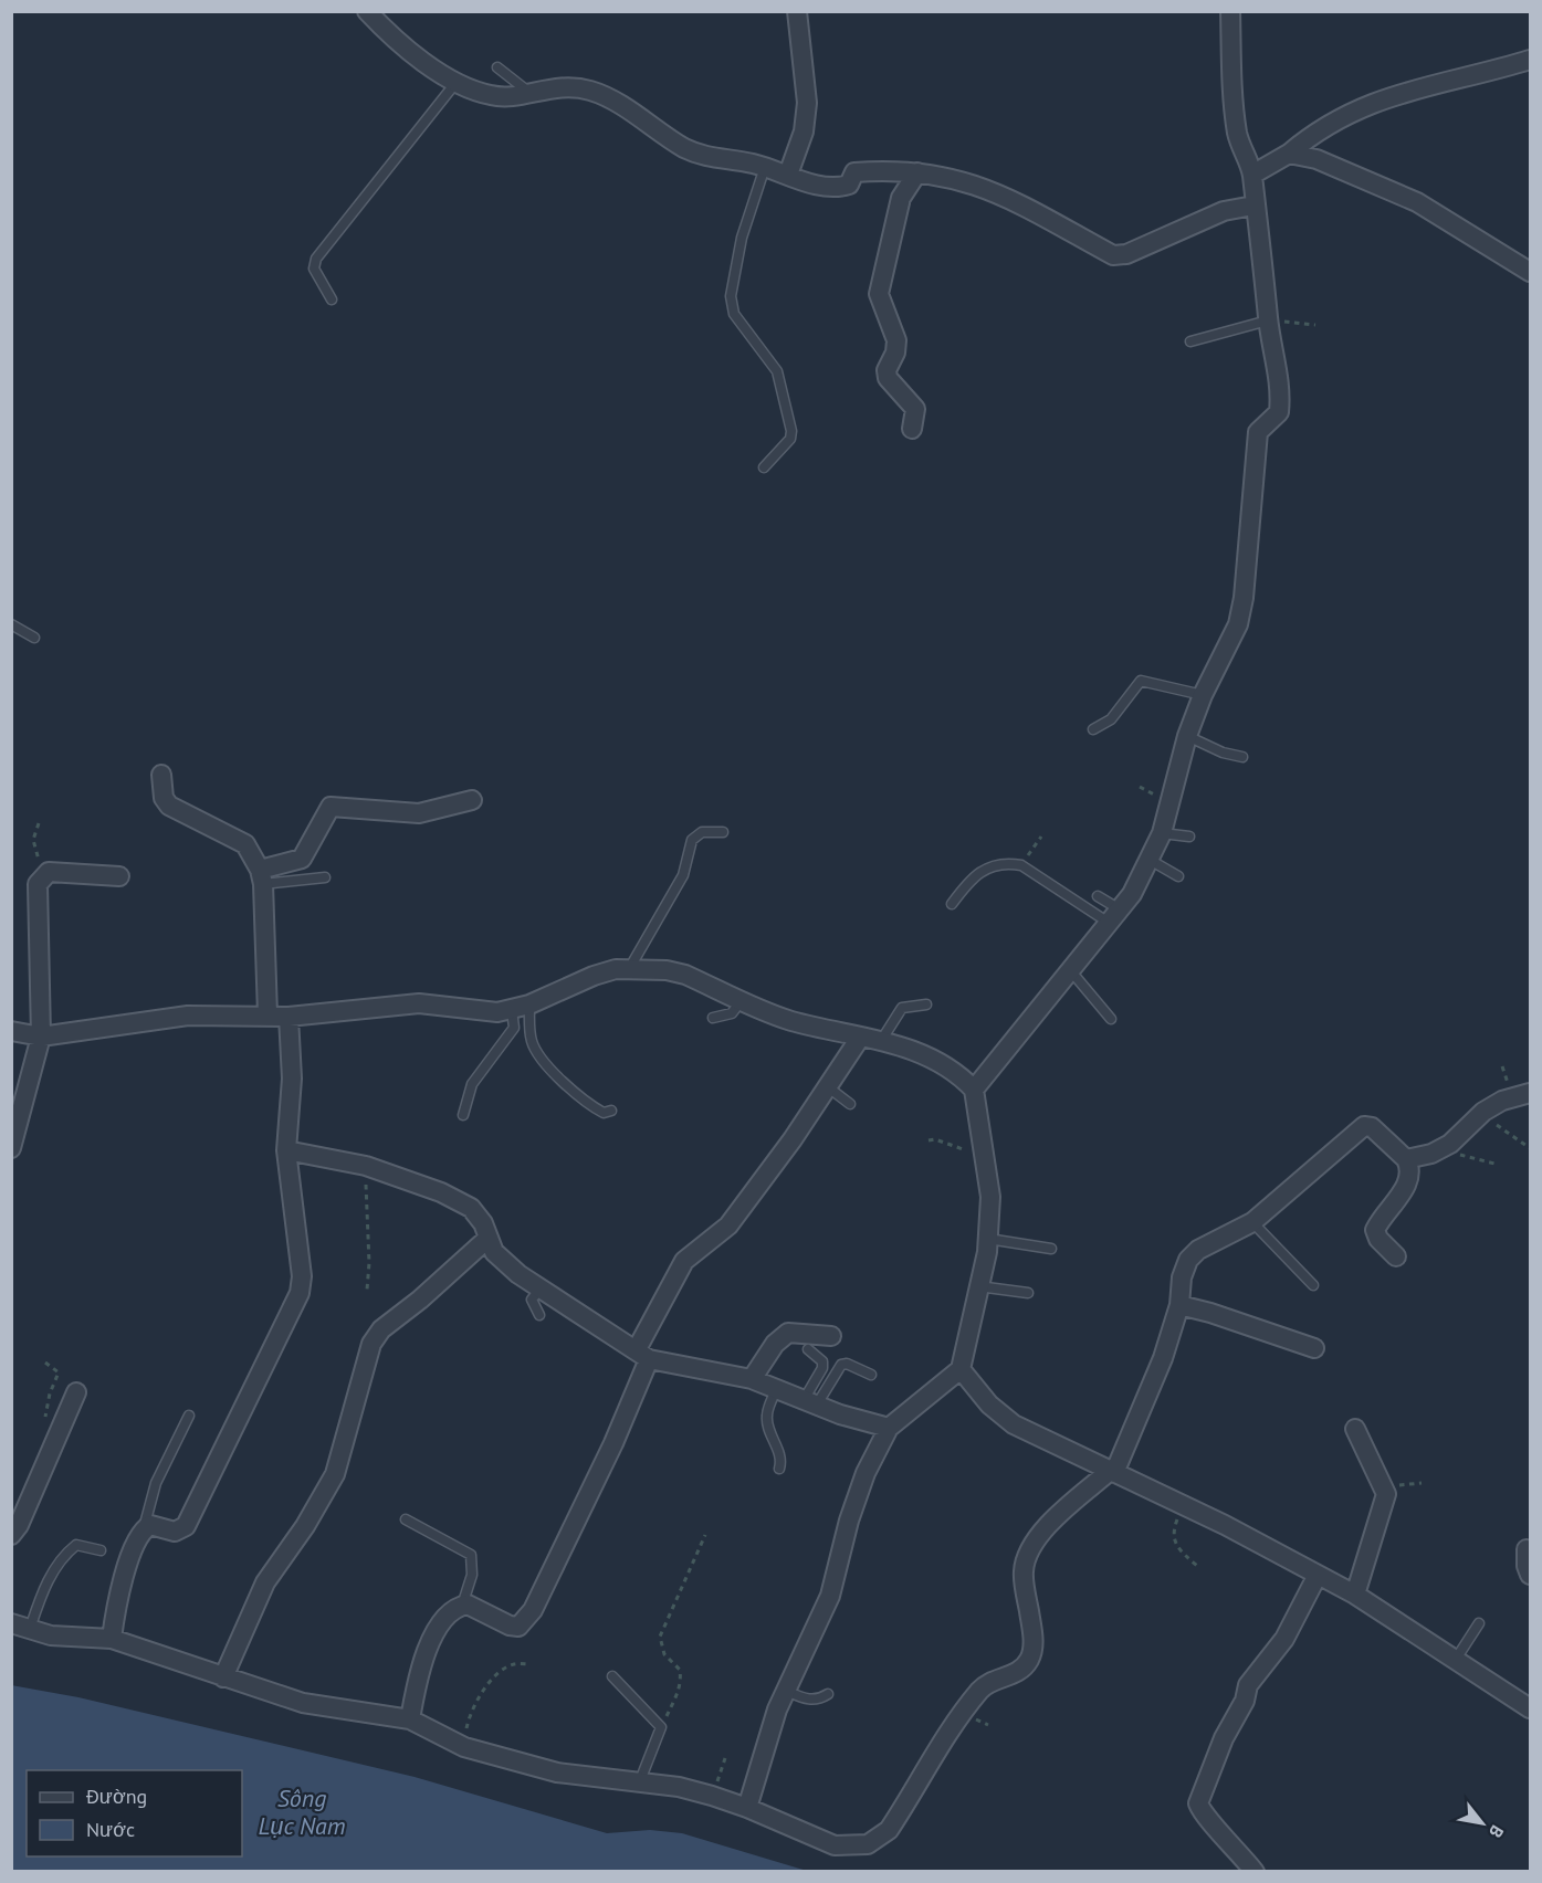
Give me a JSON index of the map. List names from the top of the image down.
{
  "water": ["Sông Lục Nam"],
  "legend": ["Đường", "Nước"],
  "north": "bottom right"
}
